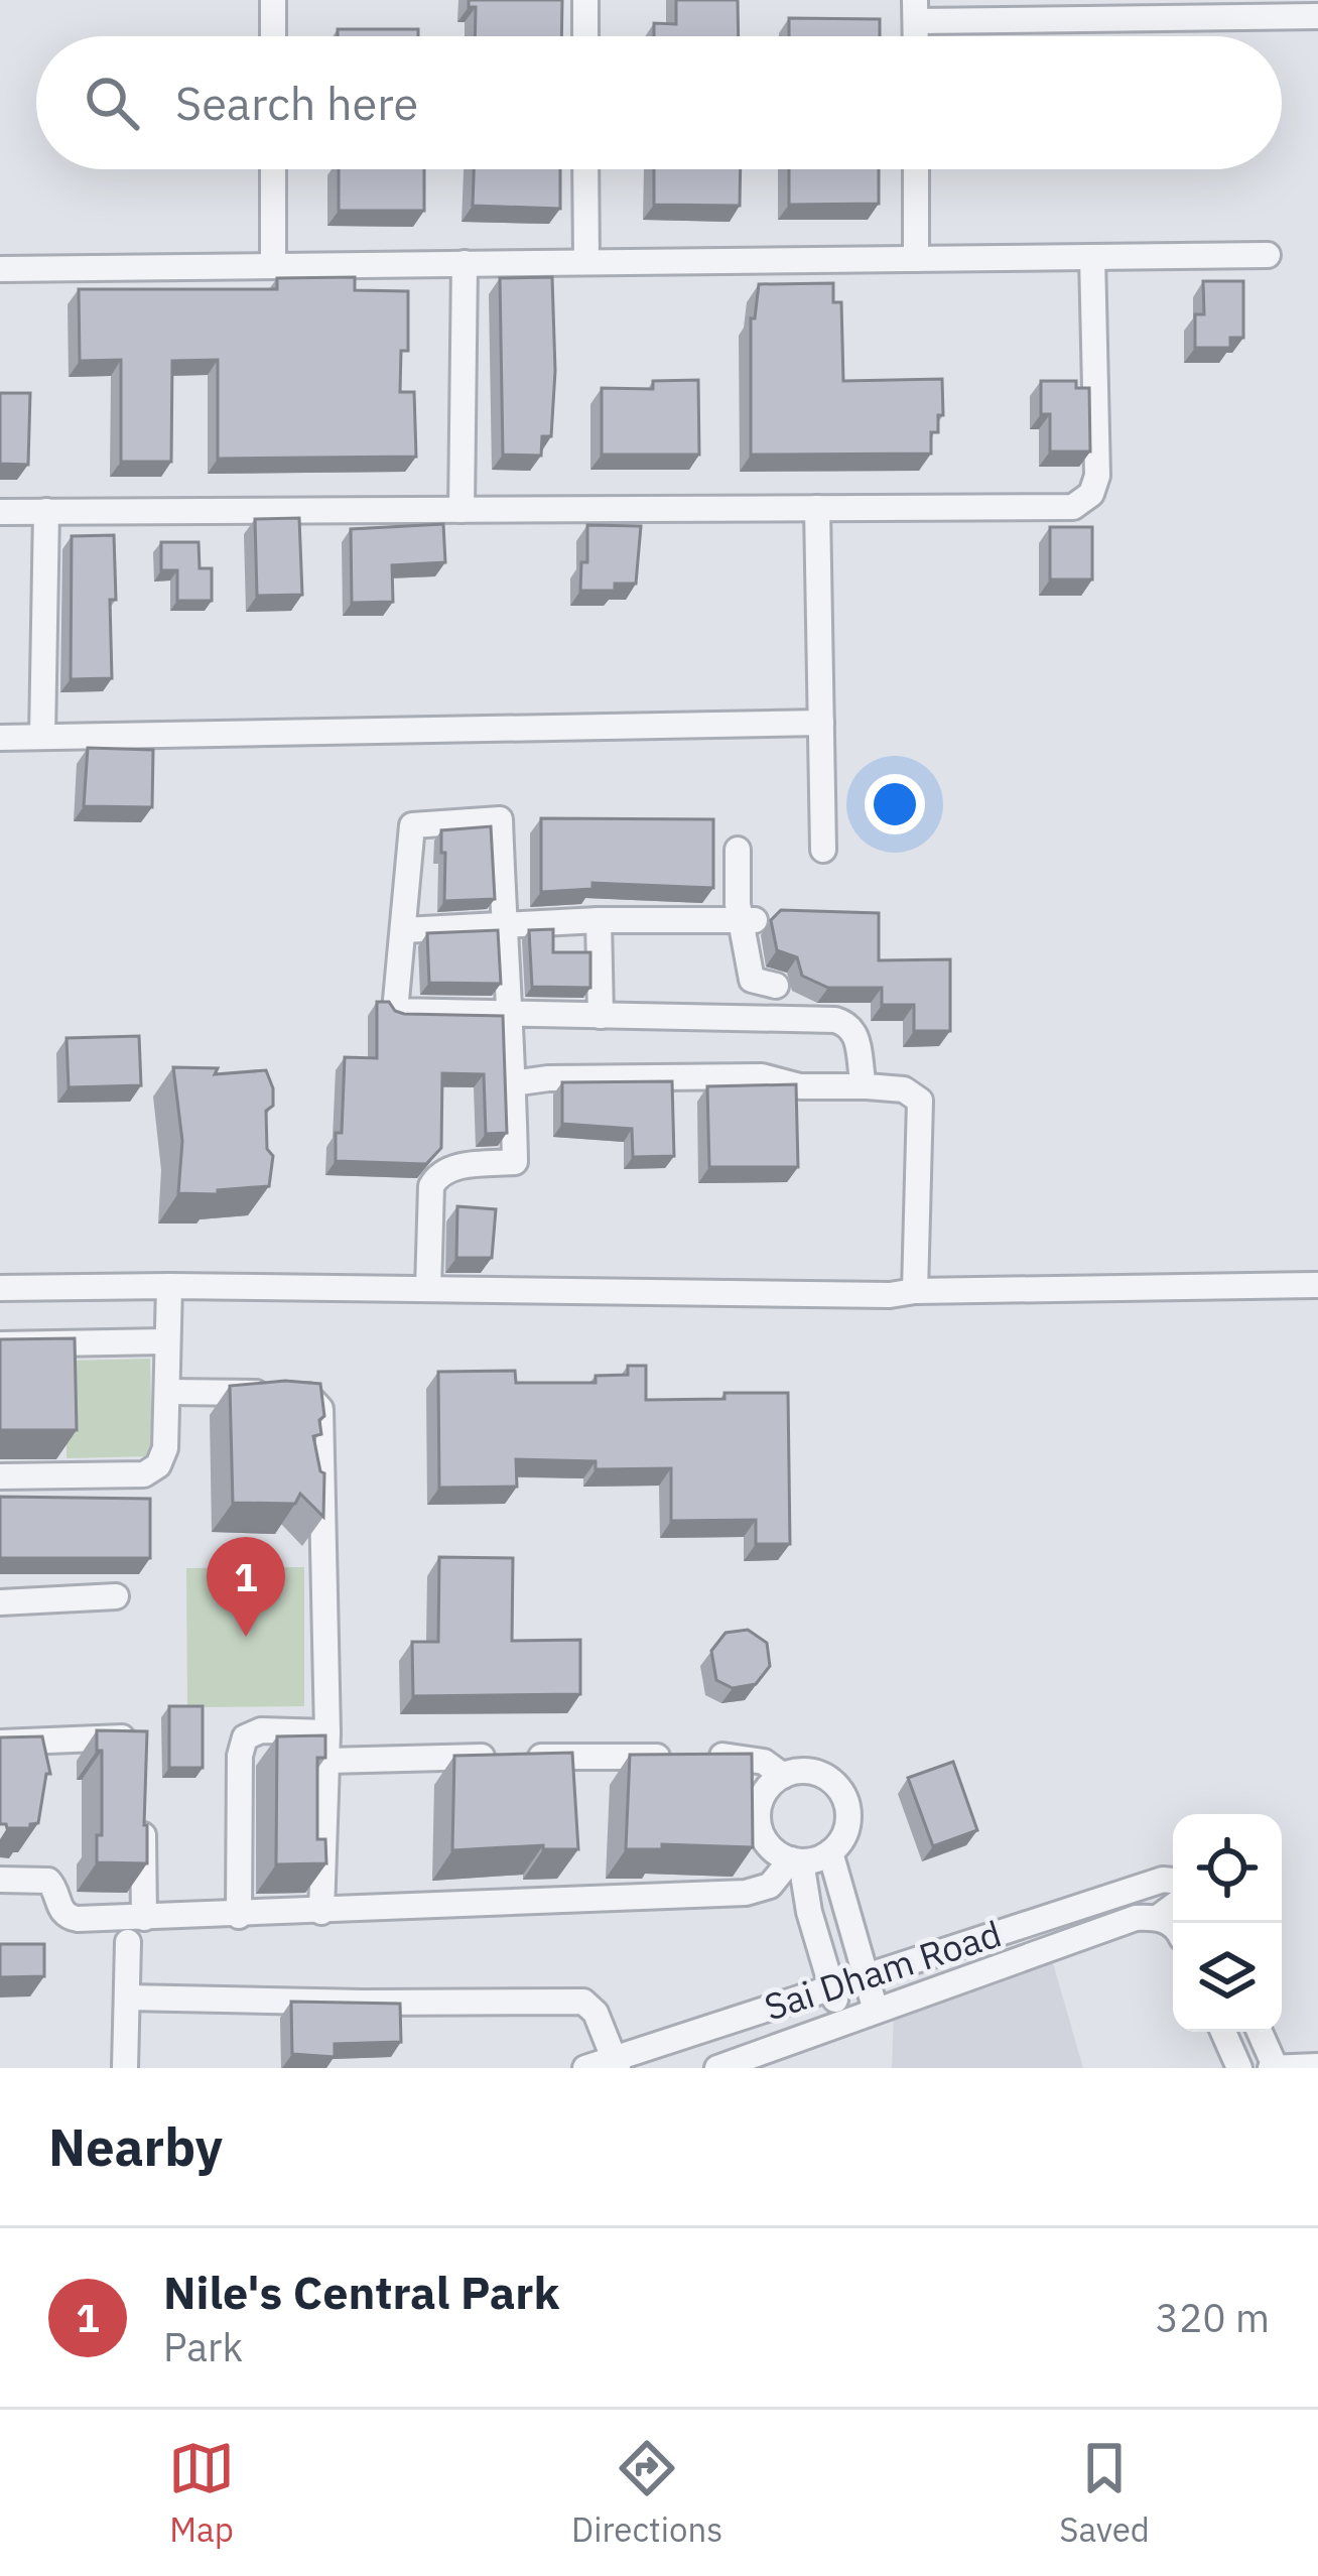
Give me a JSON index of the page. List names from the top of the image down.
{
  "streets": {
    "street": ["Sai Dham Road"]
  },
  "page": {
    "search": "Search here",
    "pins": "1",
    "heading": "Nearby",
    "list": [
      {
        "mark": "1",
        "name": "Nile's Central Park",
        "note": "Park",
        "value": "320 m"
      }
    ],
    "nav": ["Map", "Directions", "Saved"]
  }
}
